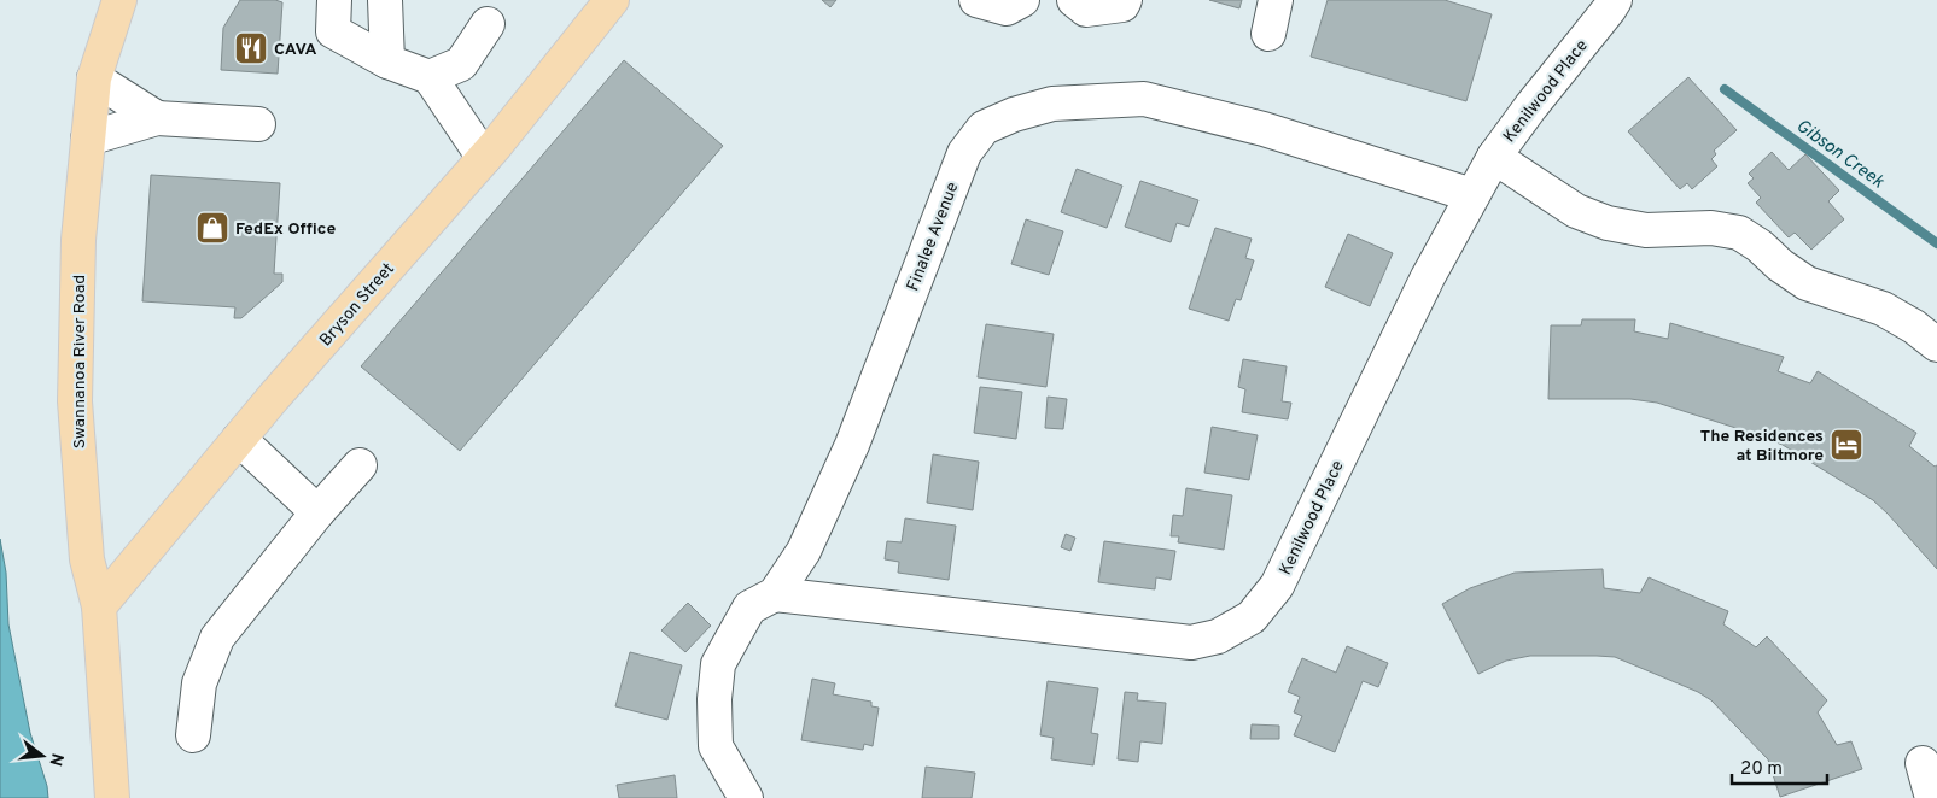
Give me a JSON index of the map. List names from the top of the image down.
{
  "streets": {
    "main road": ["Bryson Street", "Swannanoa River Road"],
    "street": ["Kenilwood Place", "Finalee Avenue"]
  },
  "crossings": [
    ["Kenilwood Place", "Finalee Avenue"],
    ["Bryson Street", "Swannanoa River Road"]
  ],
  "water": ["Gibson Creek"],
  "places": {
    "restaurant": ["CAVA"],
    "shop": ["FedEx Office"],
    "hotel": ["The Residences at Biltmore"]
  },
  "scale_bar": "20 m",
  "north": "right"
}
